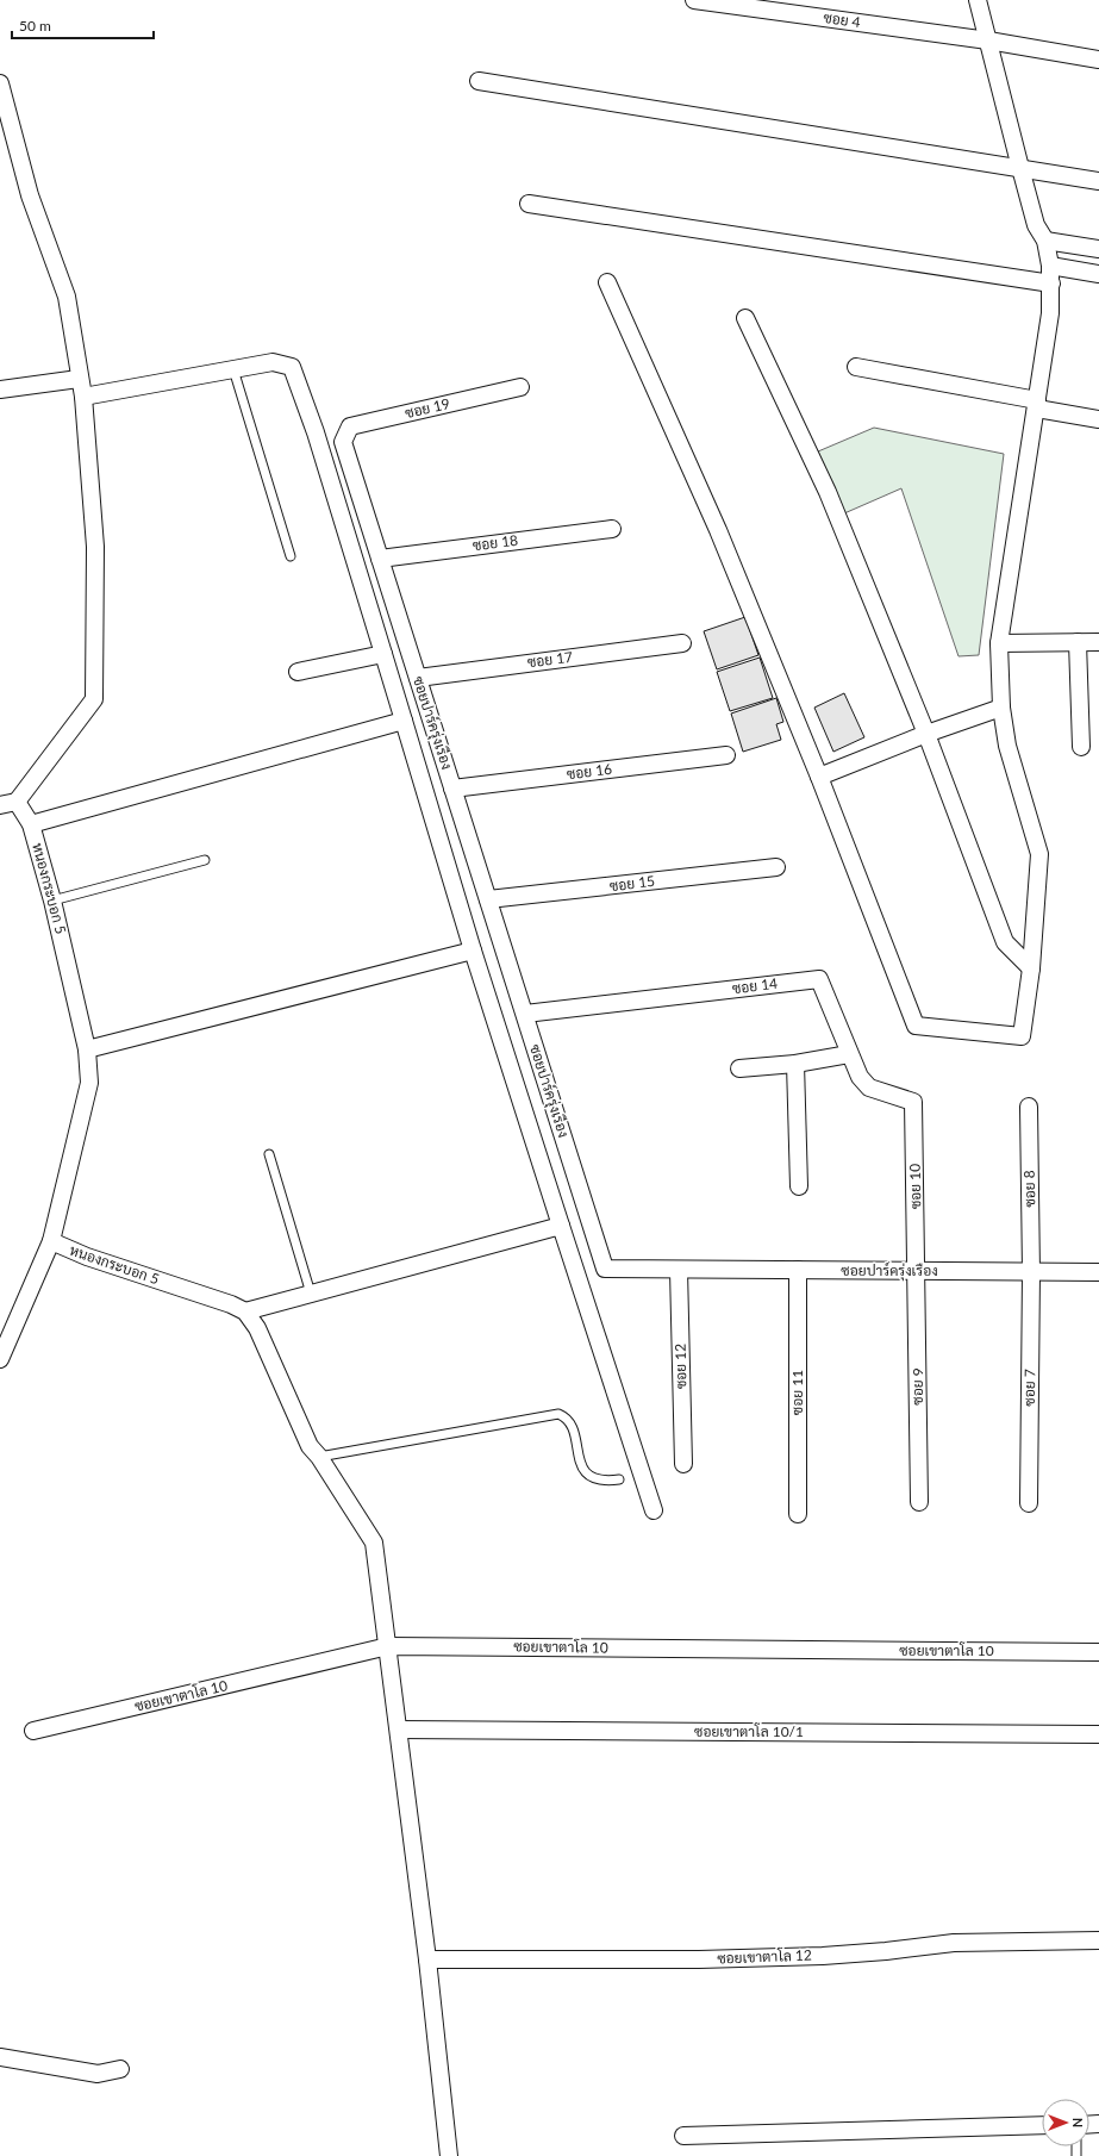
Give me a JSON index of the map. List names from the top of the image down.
{
  "streets": {
    "street": [
      "ซอย 4",
      "ซอย 19",
      "ซอย 18",
      "ซอย 17",
      "ซอยปาร์ครุ่งเรือง",
      "ซอย 16",
      "ซอย 15",
      "หนองกระบอก 5",
      "ซอย 14",
      "ซอย 10",
      "ซอย 8",
      "ซอย 12",
      "ซอย 9",
      "ซอย 7",
      "ซอย 11",
      "ซอยเขาตาโล 10",
      "ซอยเขาตาโล 10/1",
      "ซอยเขาตาโล 12"
    ]
  },
  "crossings": [
    ["ซอย 19", "ซอยปาร์ครุ่งเรือง"],
    ["ซอย 18", "ซอยปาร์ครุ่งเรือง"],
    ["ซอย 17", "ซอยปาร์ครุ่งเรือง"],
    ["ซอยปาร์ครุ่งเรือง", "ซอย 16"],
    ["ซอยปาร์ครุ่งเรือง", "ซอย 15"],
    ["ซอยปาร์ครุ่งเรือง", "ซอย 14"],
    ["ซอยปาร์ครุ่งเรือง", "ซอย 10"],
    ["ซอยปาร์ครุ่งเรือง", "ซอย 8"],
    ["ซอยปาร์ครุ่งเรือง", "ซอย 12"],
    ["ซอยปาร์ครุ่งเรือง", "ซอย 9"],
    ["ซอยปาร์ครุ่งเรือง", "ซอย 7"],
    ["ซอยปาร์ครุ่งเรือง", "ซอย 11"],
    ["ซอย 14", "ซอย 10"],
    ["ซอย 10", "ซอย 9"],
    ["ซอย 8", "ซอย 7"]
  ],
  "scale_bar": "50 m",
  "north": "right"
}
